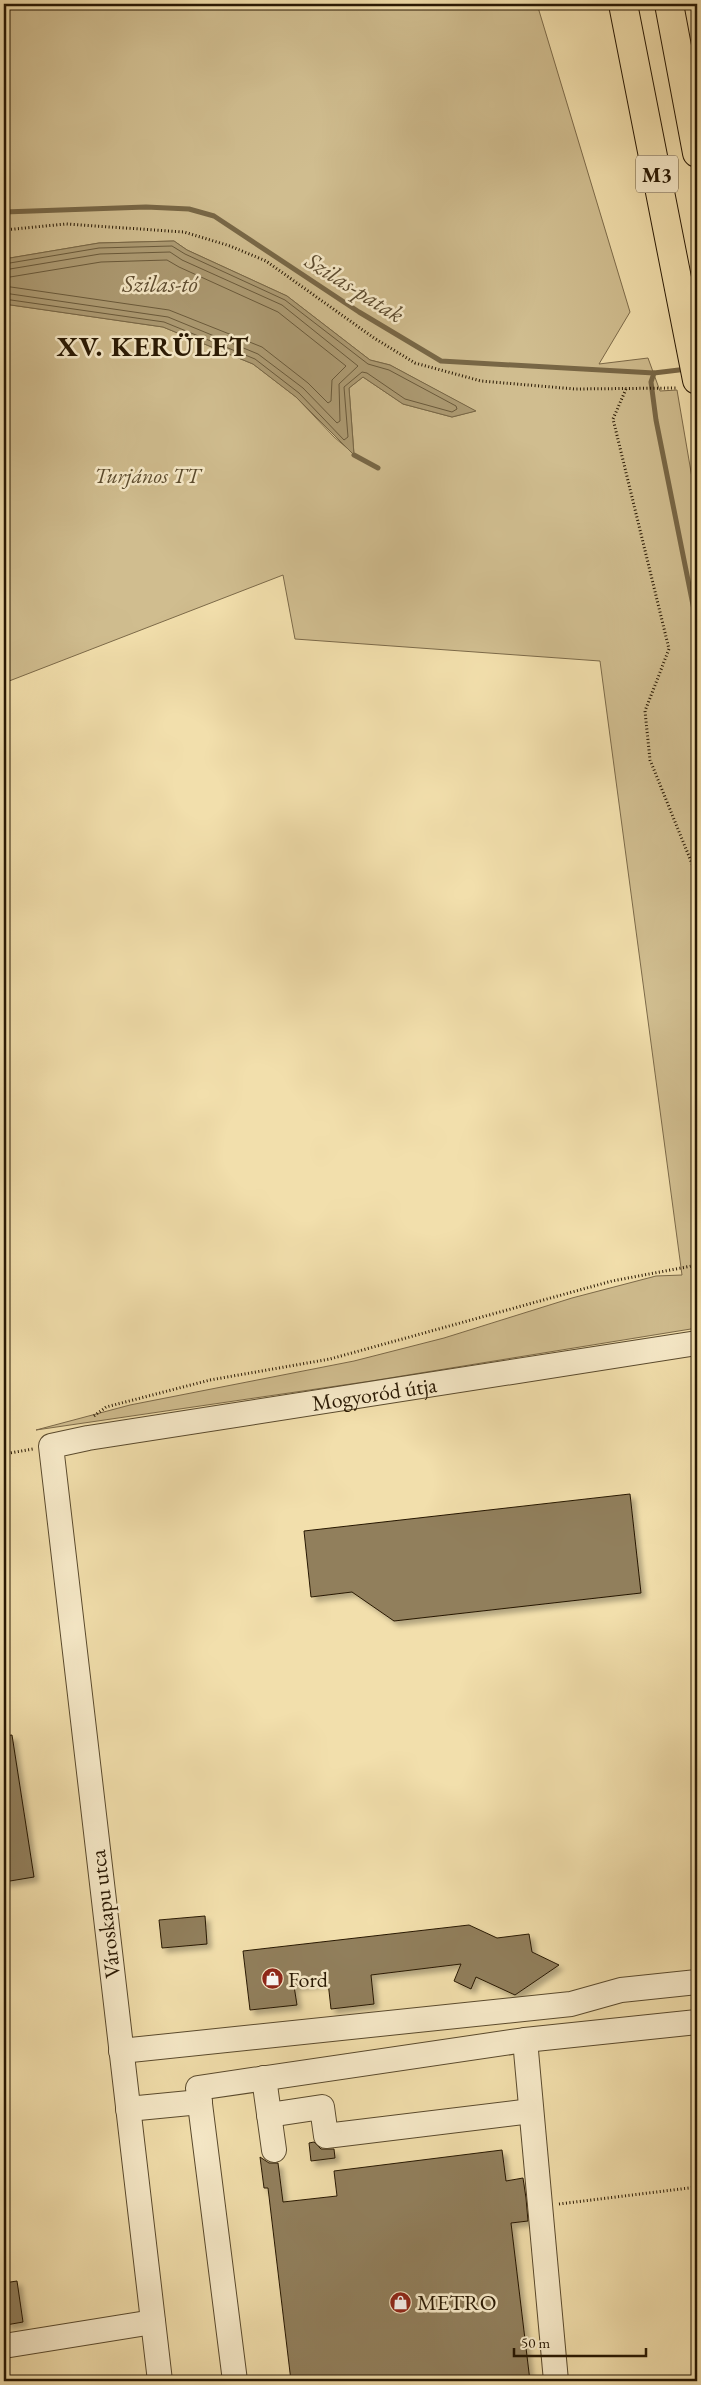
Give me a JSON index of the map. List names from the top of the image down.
{
  "streets": {
    "highway": ["M3"],
    "street": ["Mogyoród útja", "Városkapu utca"]
  },
  "crossings": [
    ["Mogyoród útja", "Városkapu utca"]
  ],
  "districts": ["XV. KERÜLET"],
  "water": ["Szilas-tó", "Szilas-patak"],
  "parks": ["Turjános TT"],
  "places": {
    "shop": ["Ford", "METRO"]
  },
  "scale_bar": "50 m"
}
